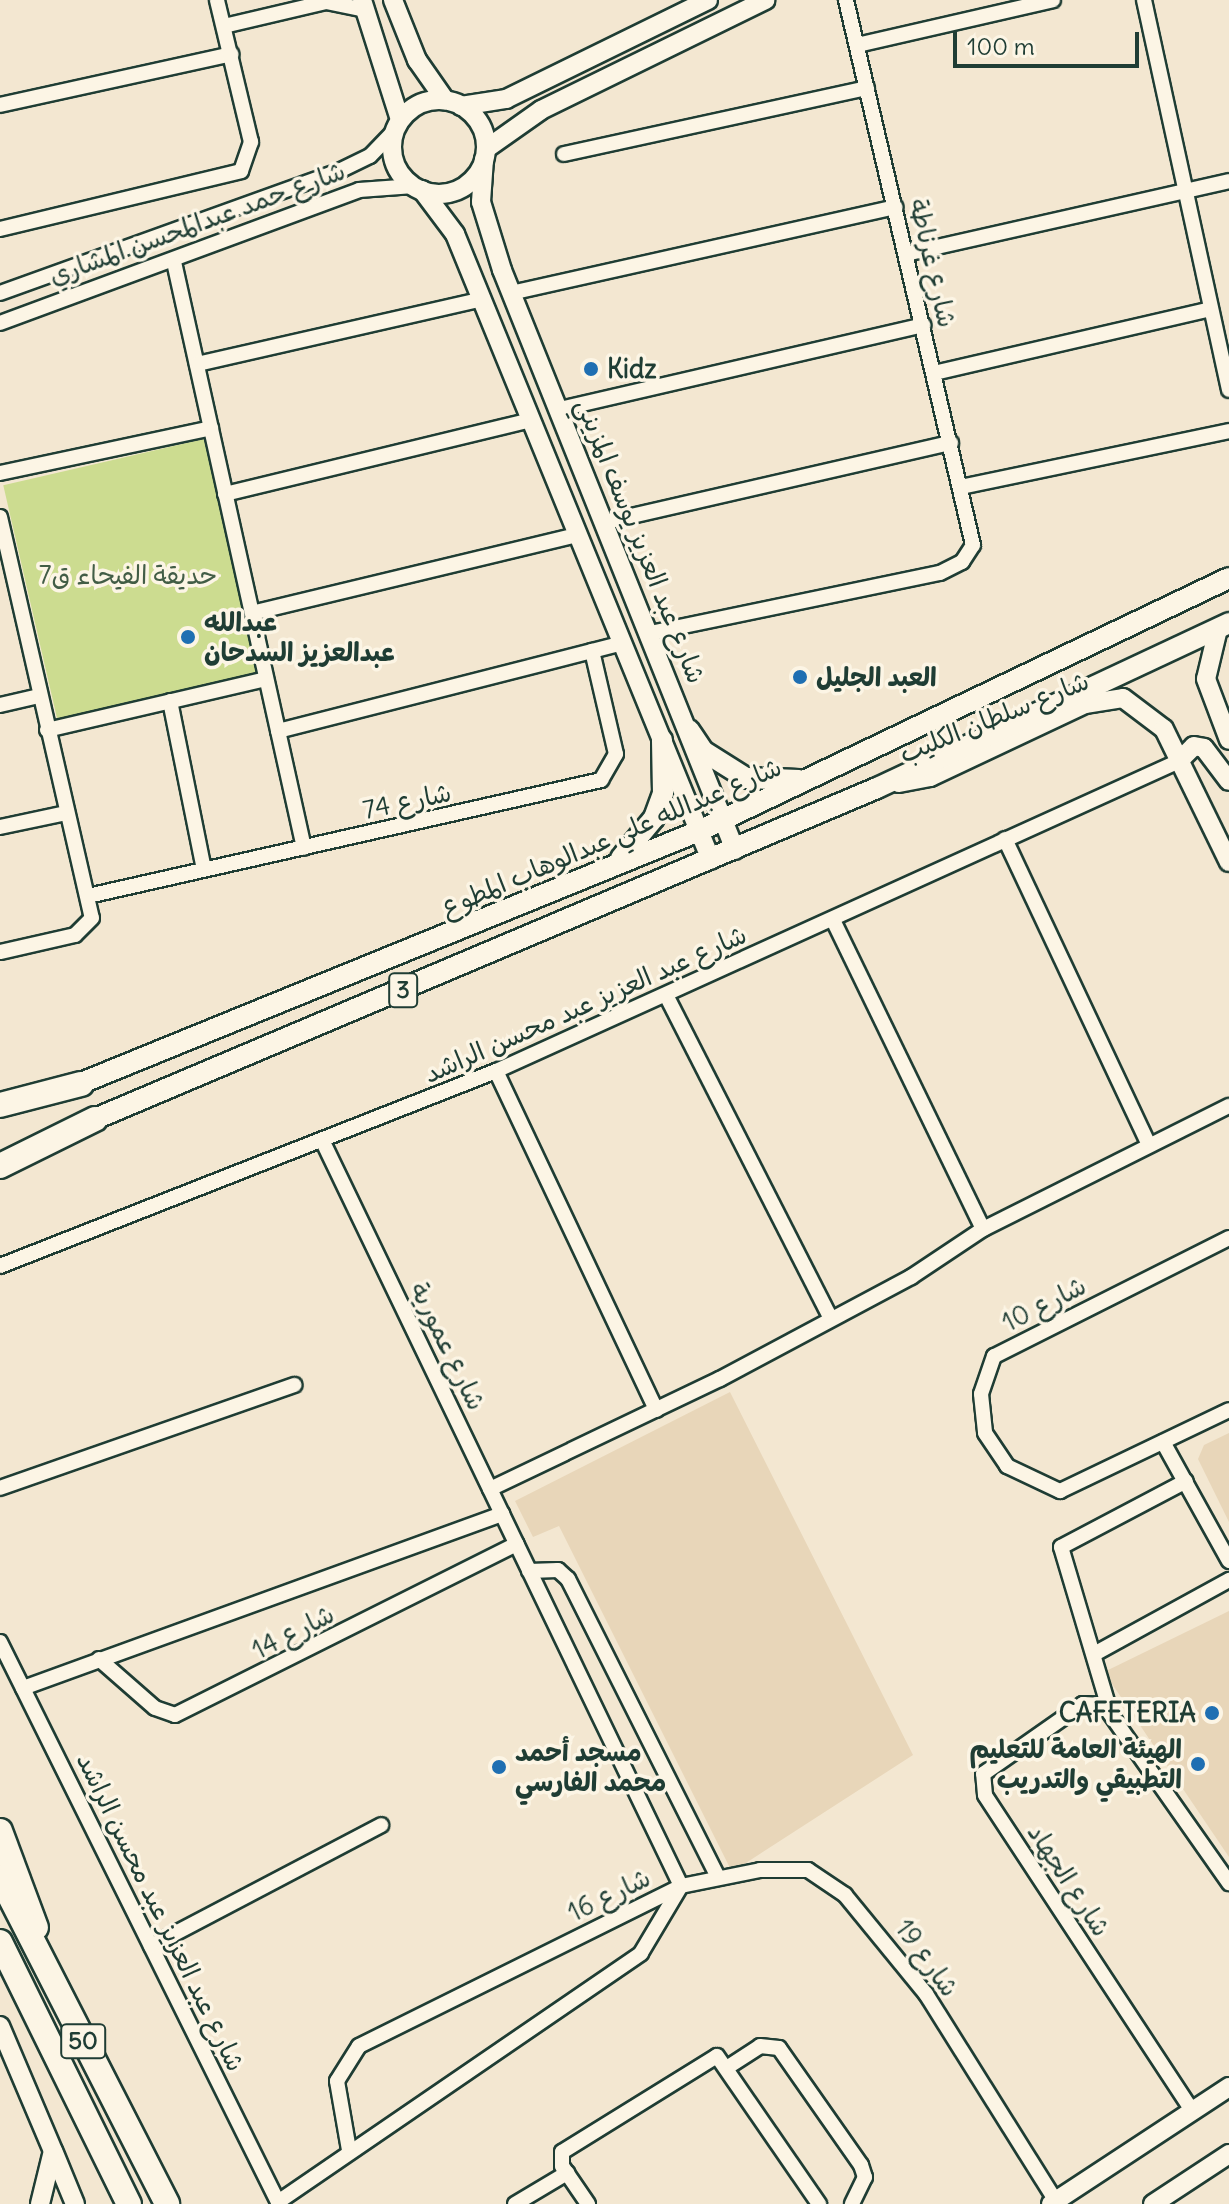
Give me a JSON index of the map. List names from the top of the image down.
{
  "streets": {
    "highway": ["50"],
    "main road": ["شارع عبدالله علي عبدالوهاب المطوع", "3"],
    "street": [
      "شارع حمد عبدالمحسن المشاري",
      "شارع غرناطة",
      "شارع عبد العزيز يوسف المزيني",
      "شارع سلطان الكليب",
      "شارع 74",
      "شارع عبد العزيز عبد محسن الراشد",
      "شارع 10",
      "شارع عمورية",
      "شارع 14",
      "شارع الجهاد",
      "شارع 16",
      "شارع 19"
    ]
  },
  "crossings": [
    ["شارع حمد عبدالمحسن المشاري", "شارع عبد العزيز يوسف المزيني"],
    ["شارع غرناطة", "شارع عبد العزيز يوسف المزيني"],
    ["شارع عبد العزيز يوسف المزيني", "شارع عبدالله علي عبدالوهاب المطوع"],
    ["شارع عبد العزيز يوسف المزيني", "3"],
    ["شارع سلطان الكليب", "3"],
    ["شارع سلطان الكليب", "شارع عبد العزيز عبد محسن الراشد"],
    ["شارع عبد العزيز عبد محسن الراشد", "شارع عمورية"],
    ["شارع عبد العزيز عبد محسن الراشد", "شارع 14"],
    ["شارع عبد العزيز عبد محسن الراشد", "شارع 16"],
    ["شارع عمورية", "شارع 14"],
    ["شارع عمورية", "شارع 16"],
    ["شارع عمورية", "شارع 19"],
    ["شارع 16", "شارع 19"]
  ],
  "parks": ["حديقة الفيحاء ق7"],
  "places": [
    "Kidz",
    "عبدالله عبدالعزيز السدحان",
    "العبد الجليل",
    "CAFETERIA",
    "الهيئة العامة للتعليم التطبيقي والتدريب",
    "مسجد أحمد محمد الفارسي"
  ],
  "scale_bar": "100 m"
}
